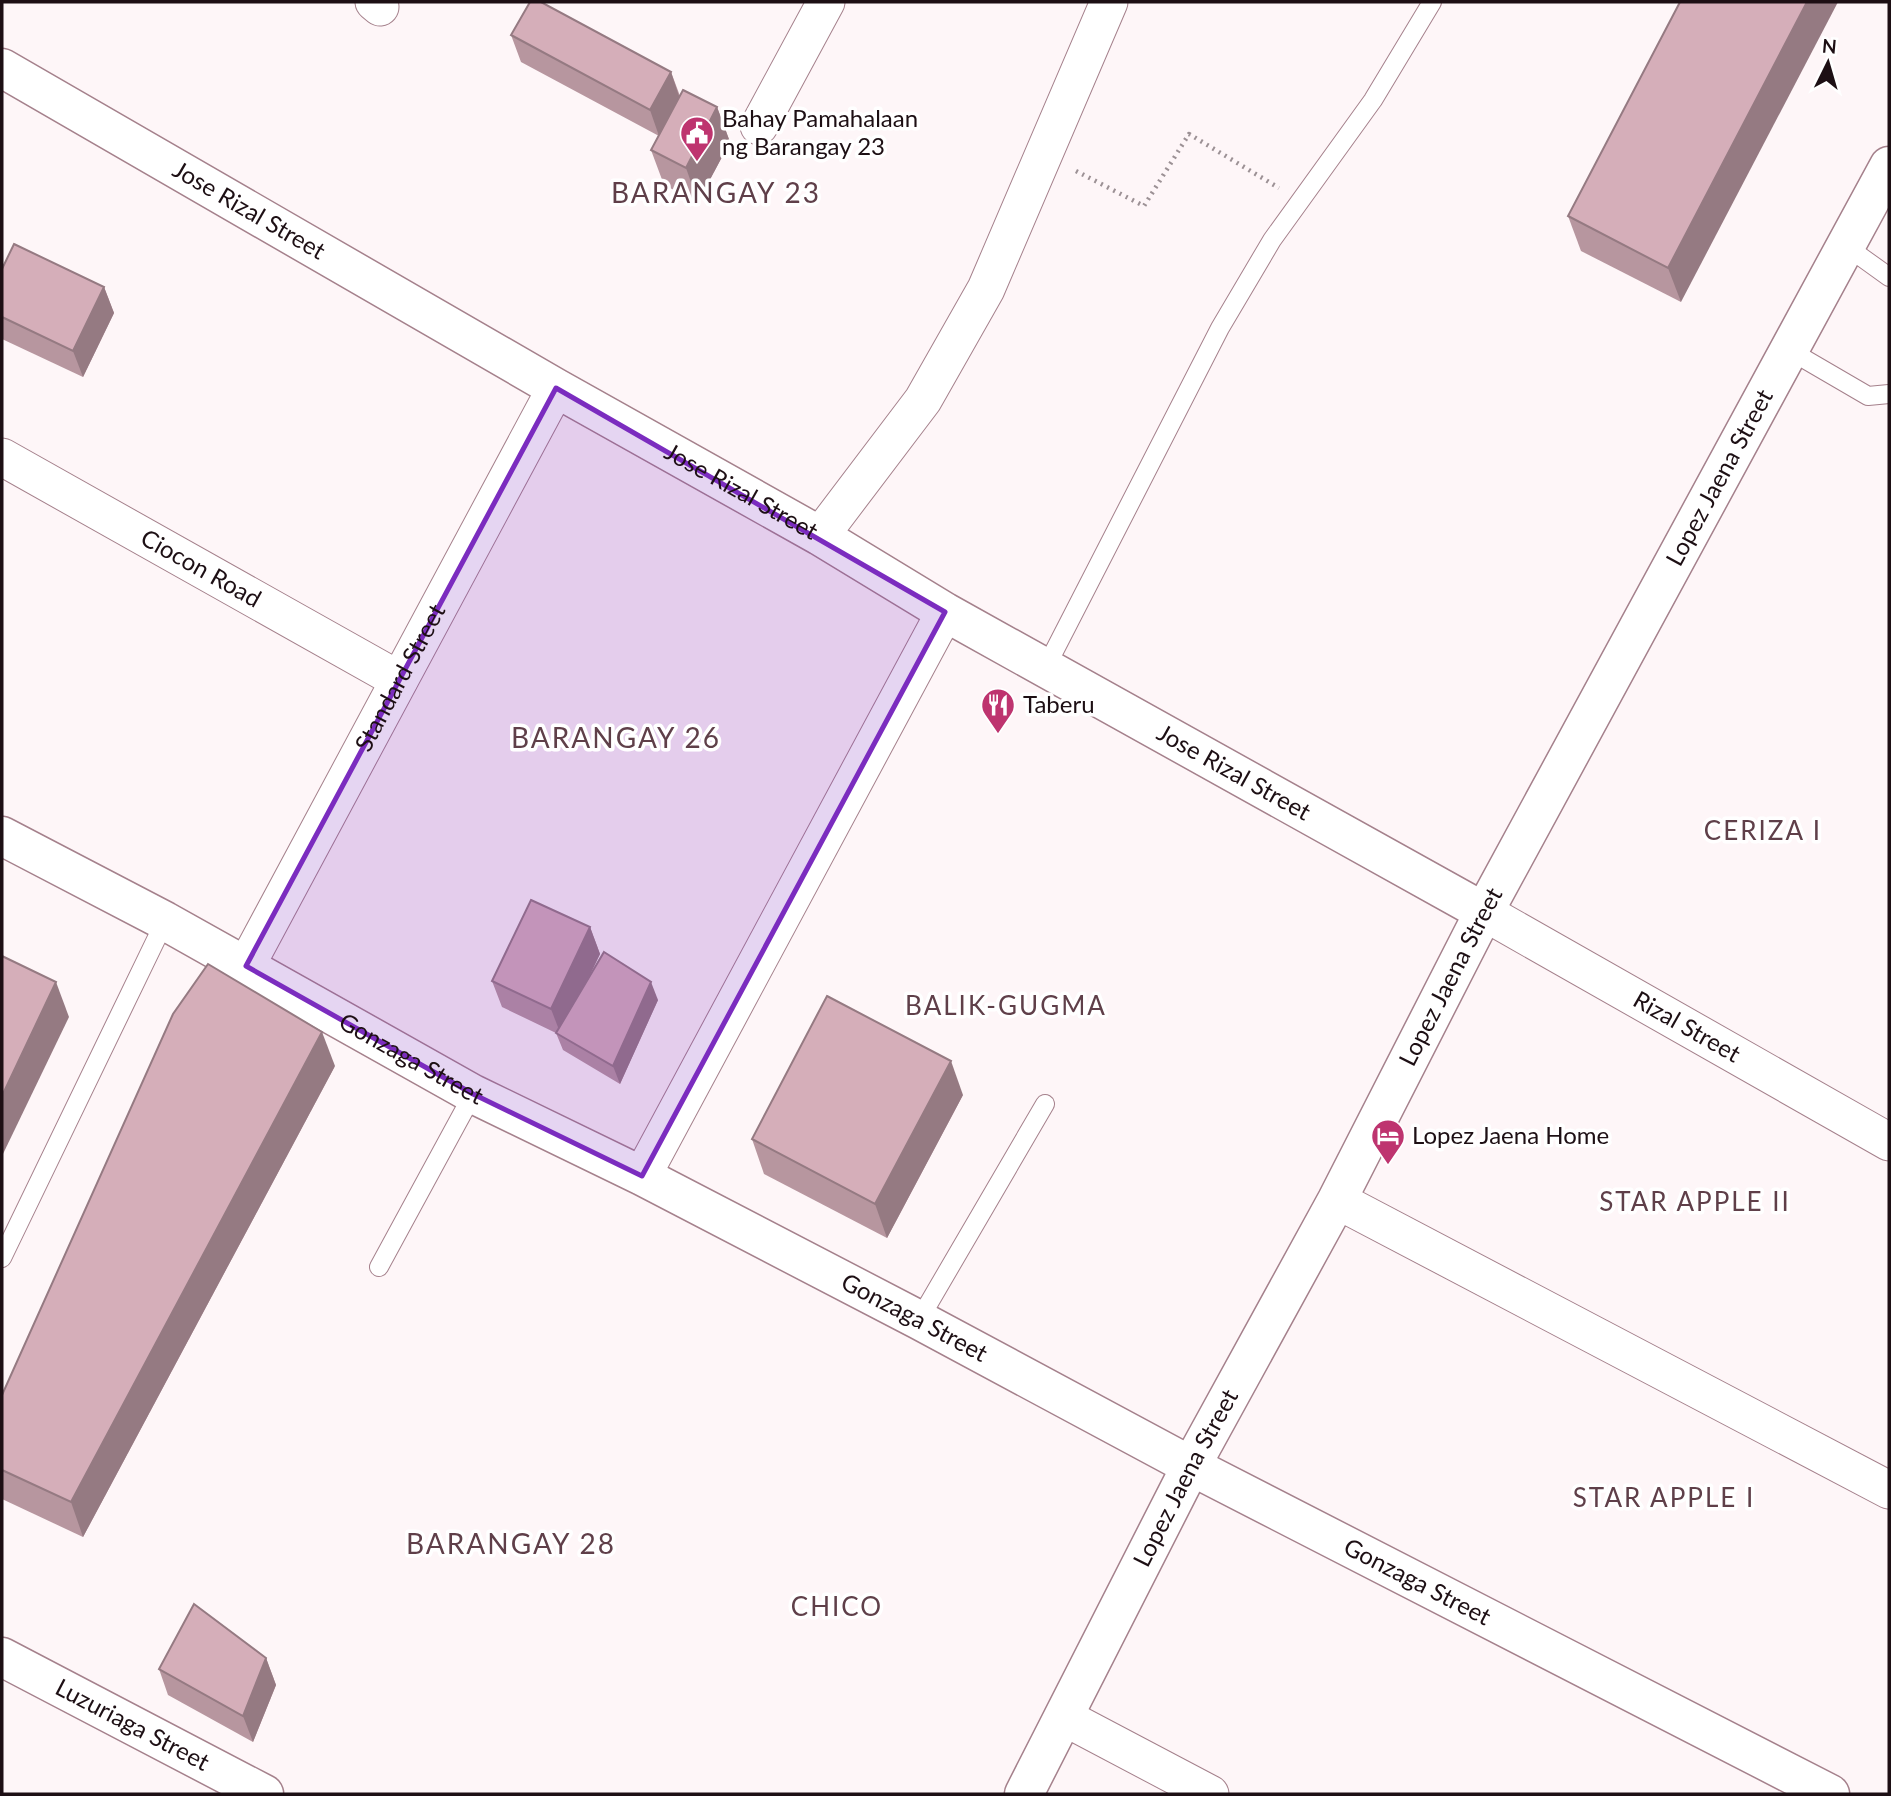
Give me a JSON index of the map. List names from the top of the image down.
{
  "streets": {
    "street": [
      "Jose Rizal Street",
      "Lopez Jaena Street",
      "Ciocon Road",
      "Standard Street",
      "Rizal Street",
      "Gonzaga Street",
      "Luzuriaga Street"
    ]
  },
  "crossings": [
    ["Jose Rizal Street", "Lopez Jaena Street"],
    ["Jose Rizal Street", "Standard Street"],
    ["Jose Rizal Street", "Rizal Street"],
    ["Lopez Jaena Street", "Rizal Street"],
    ["Lopez Jaena Street", "Gonzaga Street"],
    ["Ciocon Road", "Standard Street"],
    ["Standard Street", "Gonzaga Street"]
  ],
  "districts": [
    "BARANGAY 23",
    "BARANGAY 26",
    "CERIZA I",
    "BALIK-GUGMA",
    "STAR APPLE II",
    "STAR APPLE I",
    "BARANGAY 28",
    "CHICO"
  ],
  "places": {
    "public building": ["Bahay Pamahalaan ng Barangay 23"],
    "restaurant": ["Taberu"],
    "hotel": ["Lopez Jaena Home"]
  },
  "north": "top"
}
